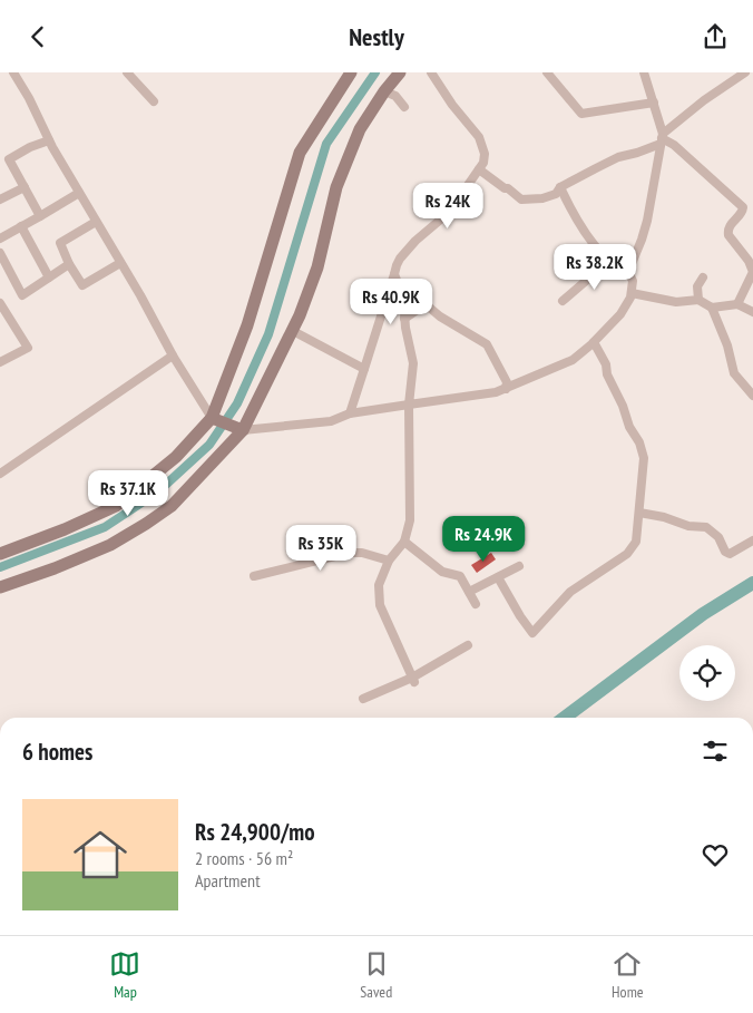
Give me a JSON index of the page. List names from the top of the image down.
{
  "page": {
    "header": "Nestly",
    "price": [
      "Rs 24K",
      "Rs 38.2K",
      "Rs 40.9K",
      "Rs 37.1K",
      "Rs 24.9K",
      "Rs 35K"
    ],
    "heading": "6 homes",
    "list": [
      {
        "name": "Rs 24,900/mo",
        "note": "2 rooms · 56 m² · Apartment"
      }
    ],
    "tabs": ["Map", "Saved", "Home"]
  }
}
